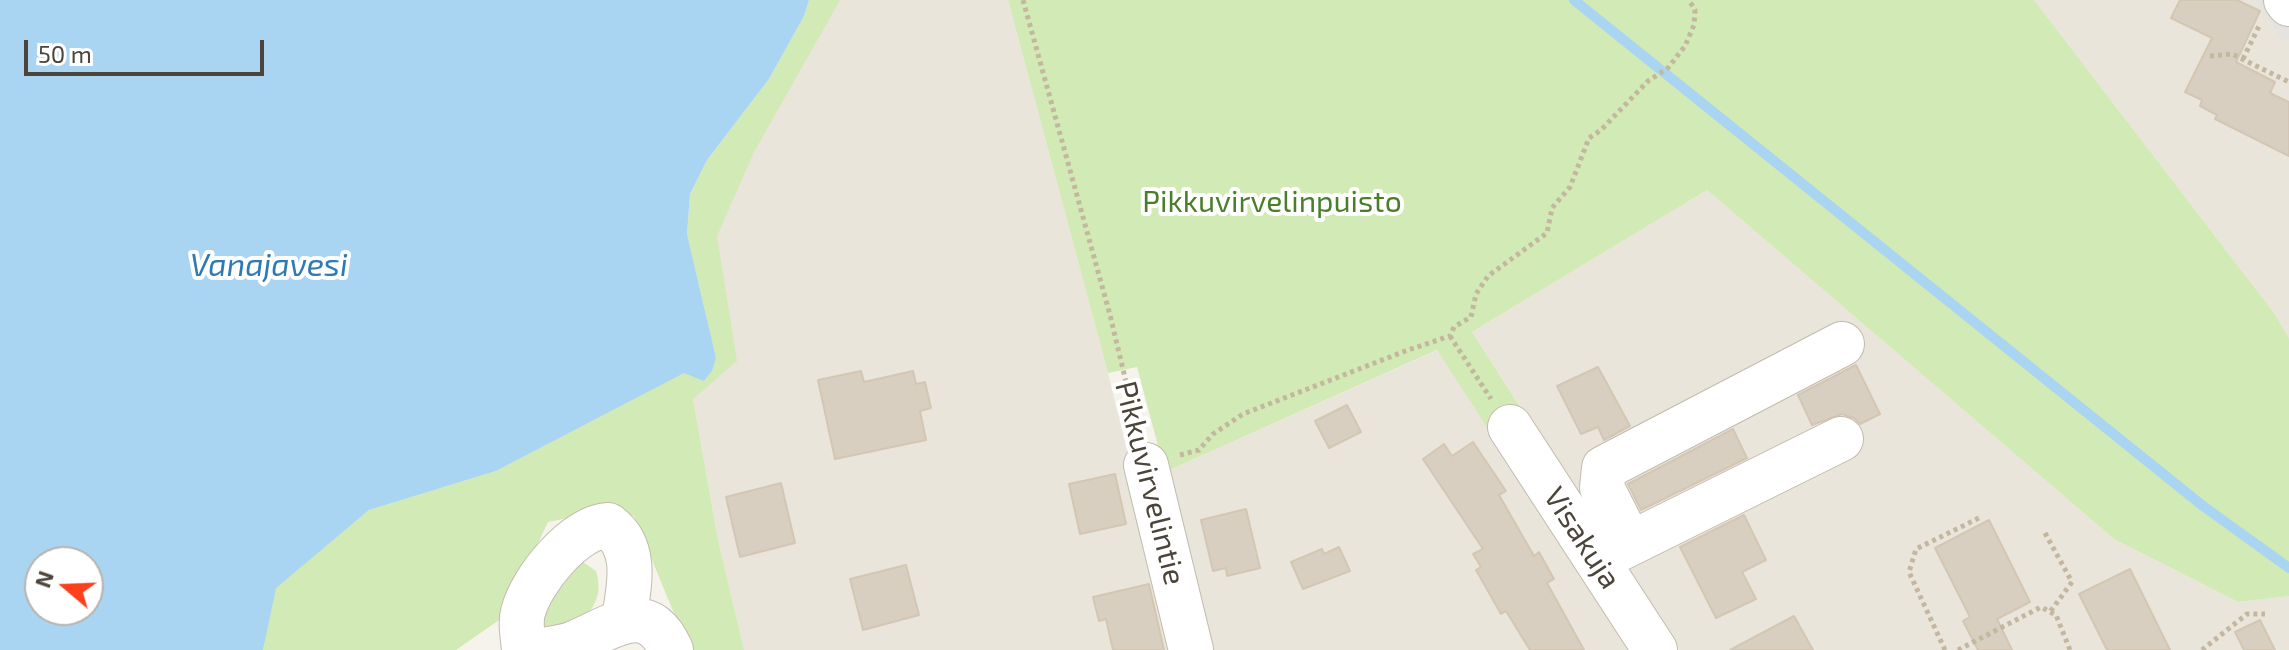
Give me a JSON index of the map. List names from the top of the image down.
{
  "streets": {
    "street": ["Pikkuvirvelintie", "Visakuja"]
  },
  "water": ["Vanajavesi"],
  "parks": ["Pikkuvirvelinpuisto"],
  "scale_bar": "50 m",
  "north": "left"
}
